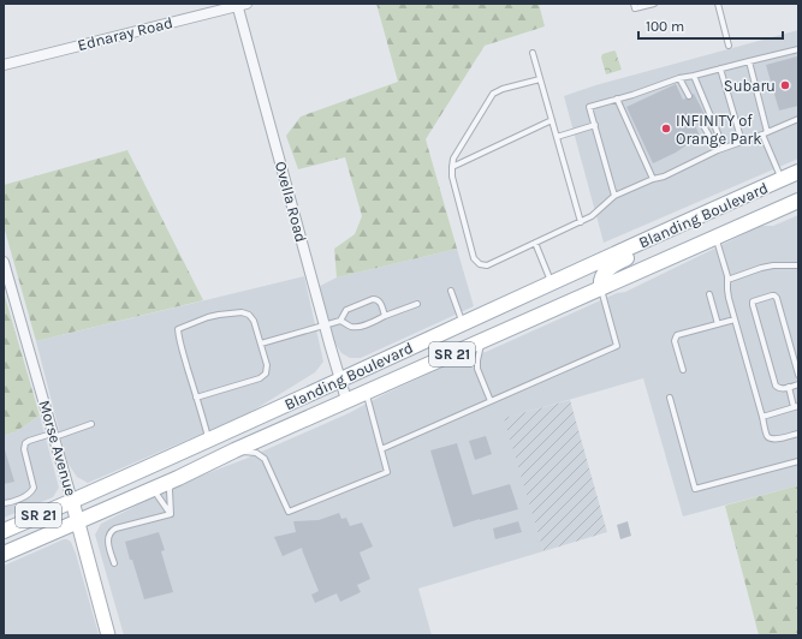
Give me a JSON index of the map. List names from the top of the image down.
{
  "streets": {
    "main road": ["Blanding Boulevard", "SR 21"],
    "street": ["Ednaray Road", "Ovella Road", "Morse Avenue"]
  },
  "crossings": [
    ["Ednaray Road", "Ovella Road"],
    ["Ovella Road", "Blanding Boulevard"],
    ["Blanding Boulevard", "Morse Avenue"]
  ],
  "places": ["Subaru", "INFINITY of Orange Park"],
  "scale_bar": "100 m"
}
